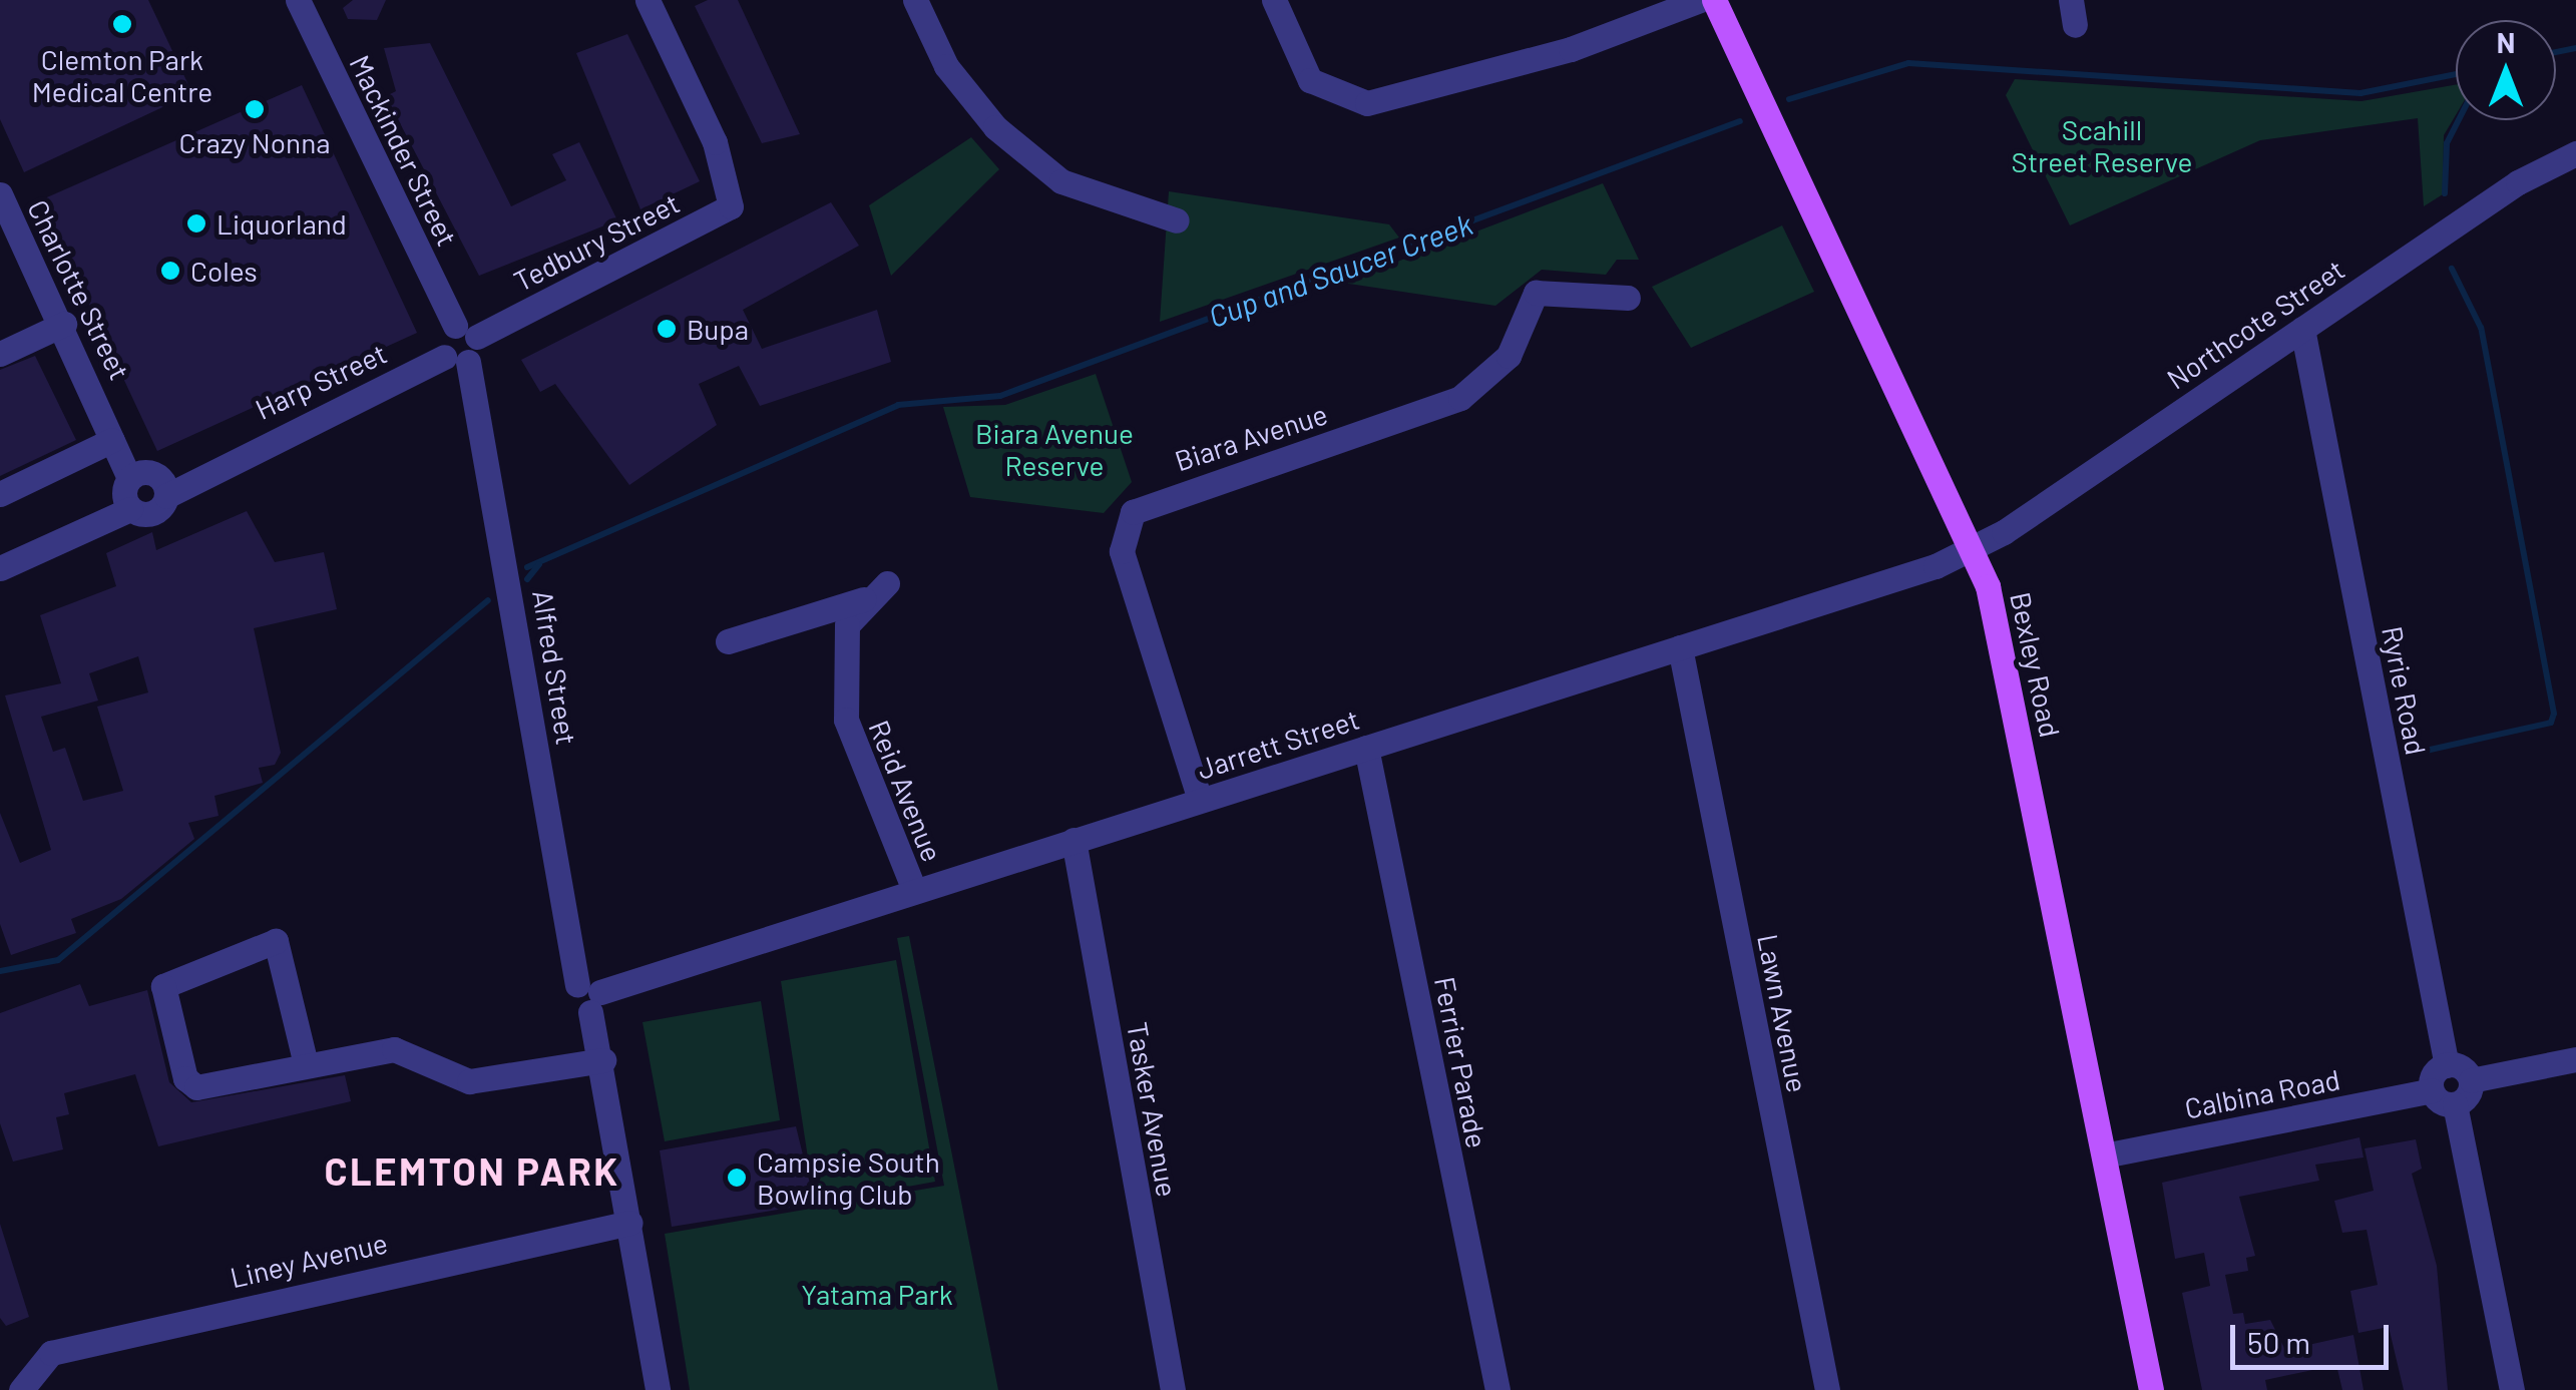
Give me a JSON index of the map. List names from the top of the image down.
{
  "streets": {
    "main road": ["Bexley Road"],
    "street": [
      "Mackinder Street",
      "Tedbury Street",
      "Charlotte Street",
      "Northcote Street",
      "Harp Street",
      "Biara Avenue",
      "Alfred Street",
      "Ryrie Road",
      "Jarrett Street",
      "Reid Avenue",
      "Lawn Avenue",
      "Ferrier Parade",
      "Calbina Road",
      "Tasker Avenue",
      "Liney Avenue"
    ]
  },
  "crossings": [
    ["Mackinder Street", "Tedbury Street"],
    ["Charlotte Street", "Harp Street"],
    ["Northcote Street", "Bexley Road"],
    ["Northcote Street", "Ryrie Road"],
    ["Northcote Street", "Jarrett Street"],
    ["Harp Street", "Alfred Street"],
    ["Biara Avenue", "Jarrett Street"],
    ["Bexley Road", "Jarrett Street"],
    ["Bexley Road", "Calbina Road"],
    ["Alfred Street", "Jarrett Street"],
    ["Alfred Street", "Liney Avenue"],
    ["Jarrett Street", "Reid Avenue"],
    ["Jarrett Street", "Lawn Avenue"],
    ["Jarrett Street", "Ferrier Parade"],
    ["Jarrett Street", "Tasker Avenue"]
  ],
  "districts": ["CLEMTON PARK"],
  "water": ["Cup and Saucer Creek"],
  "parks": ["Scahill Street Reserve", "Biara Avenue Reserve", "Yatama Park"],
  "places": [
    "Clemton Park Medical Centre",
    "Crazy Nonna",
    "Liquorland",
    "Coles",
    "Bupa",
    "Campsie South Bowling Club"
  ],
  "scale_bar": "50 m",
  "north": "top"
}
